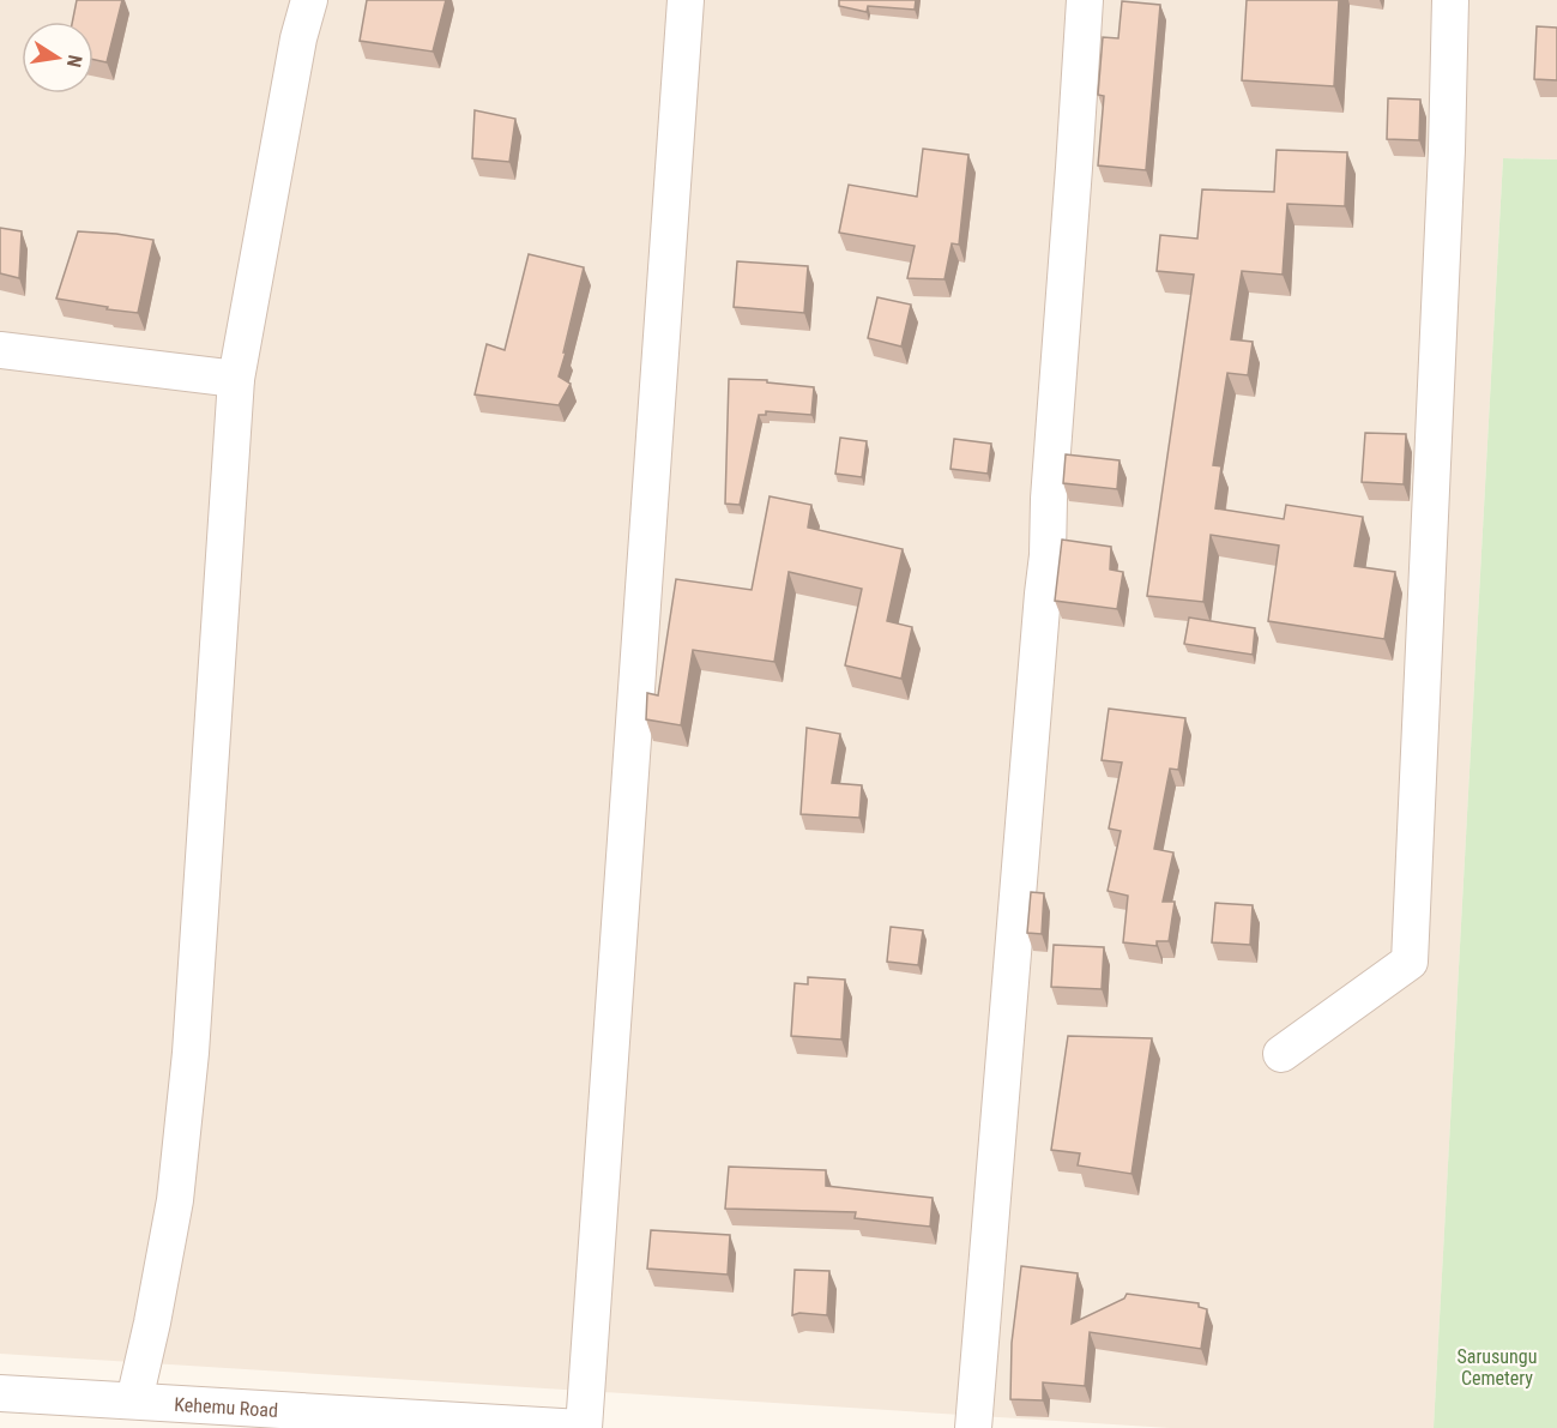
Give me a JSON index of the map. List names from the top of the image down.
{
  "streets": {
    "street": ["Kehemu Road"]
  },
  "parks": ["Sarusungu Cemetery"],
  "north": "right"
}
